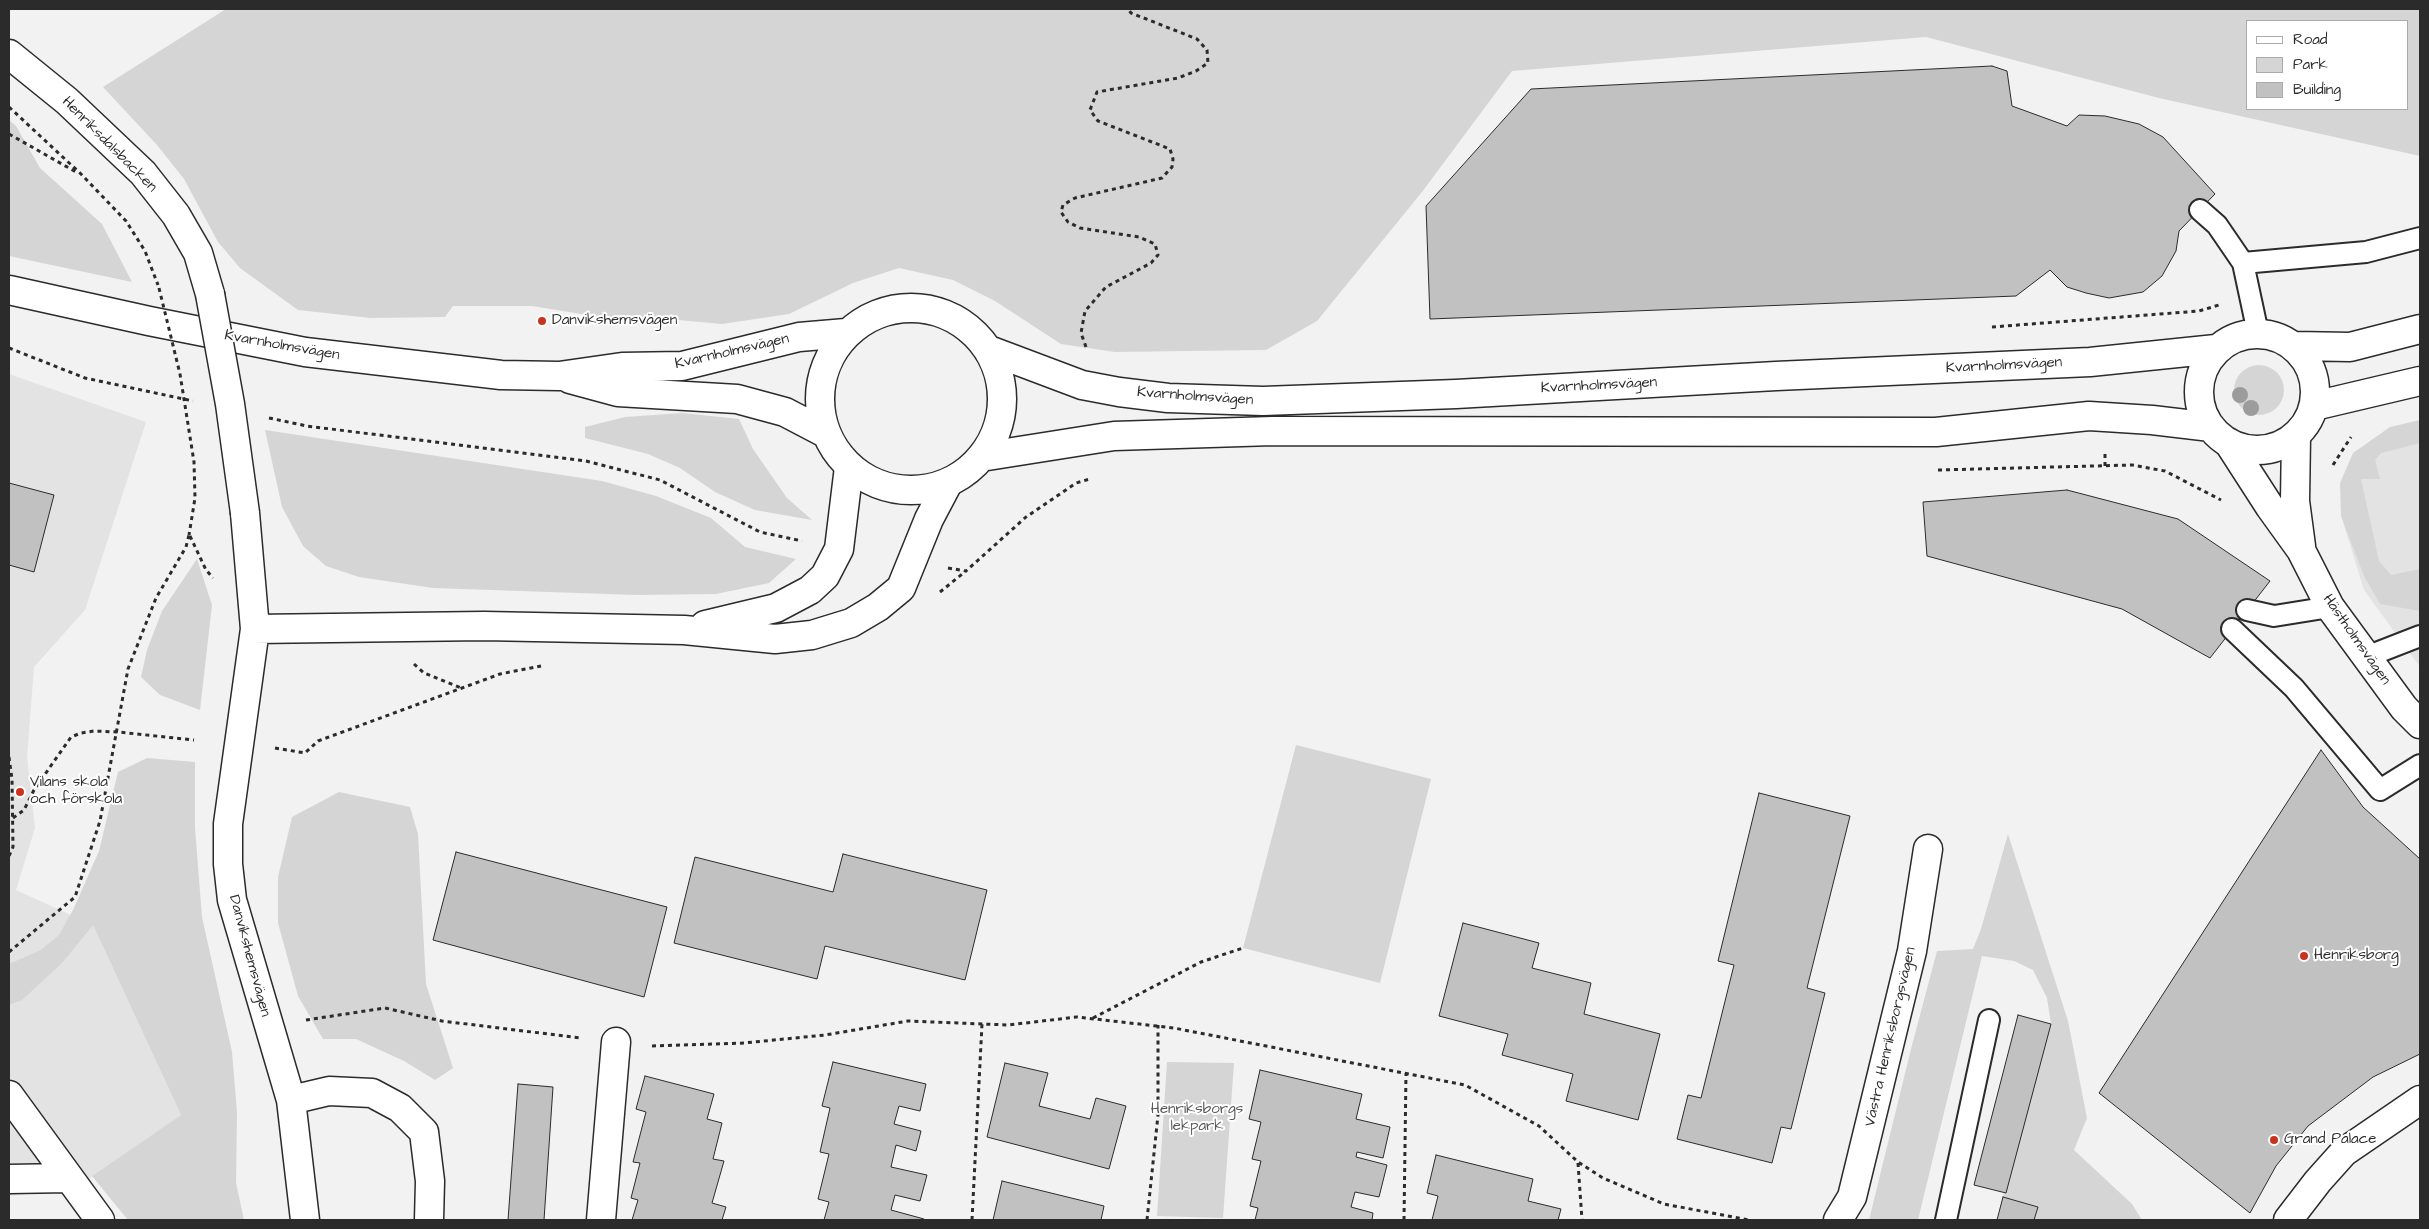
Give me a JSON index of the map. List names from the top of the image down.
{
  "streets": {
    "street": [
      "Henriksdalsbacken",
      "Kvarnholmsvägen",
      "Hästholmsvägen",
      "Danvikshemsvägen",
      "Västra Henriksborgsvägen"
    ]
  },
  "crossings": [
    ["Henriksdalsbacken", "Danvikshemsvägen"],
    ["Kvarnholmsvägen", "Hästholmsvägen"]
  ],
  "parks": ["Henriksborgs lekpark"],
  "places": [
    "Danvikshemsvägen",
    "Vilans skola och förskola",
    "Henriksborg",
    "Grand Palace"
  ],
  "legend": ["Road", "Park", "Building"]
}
